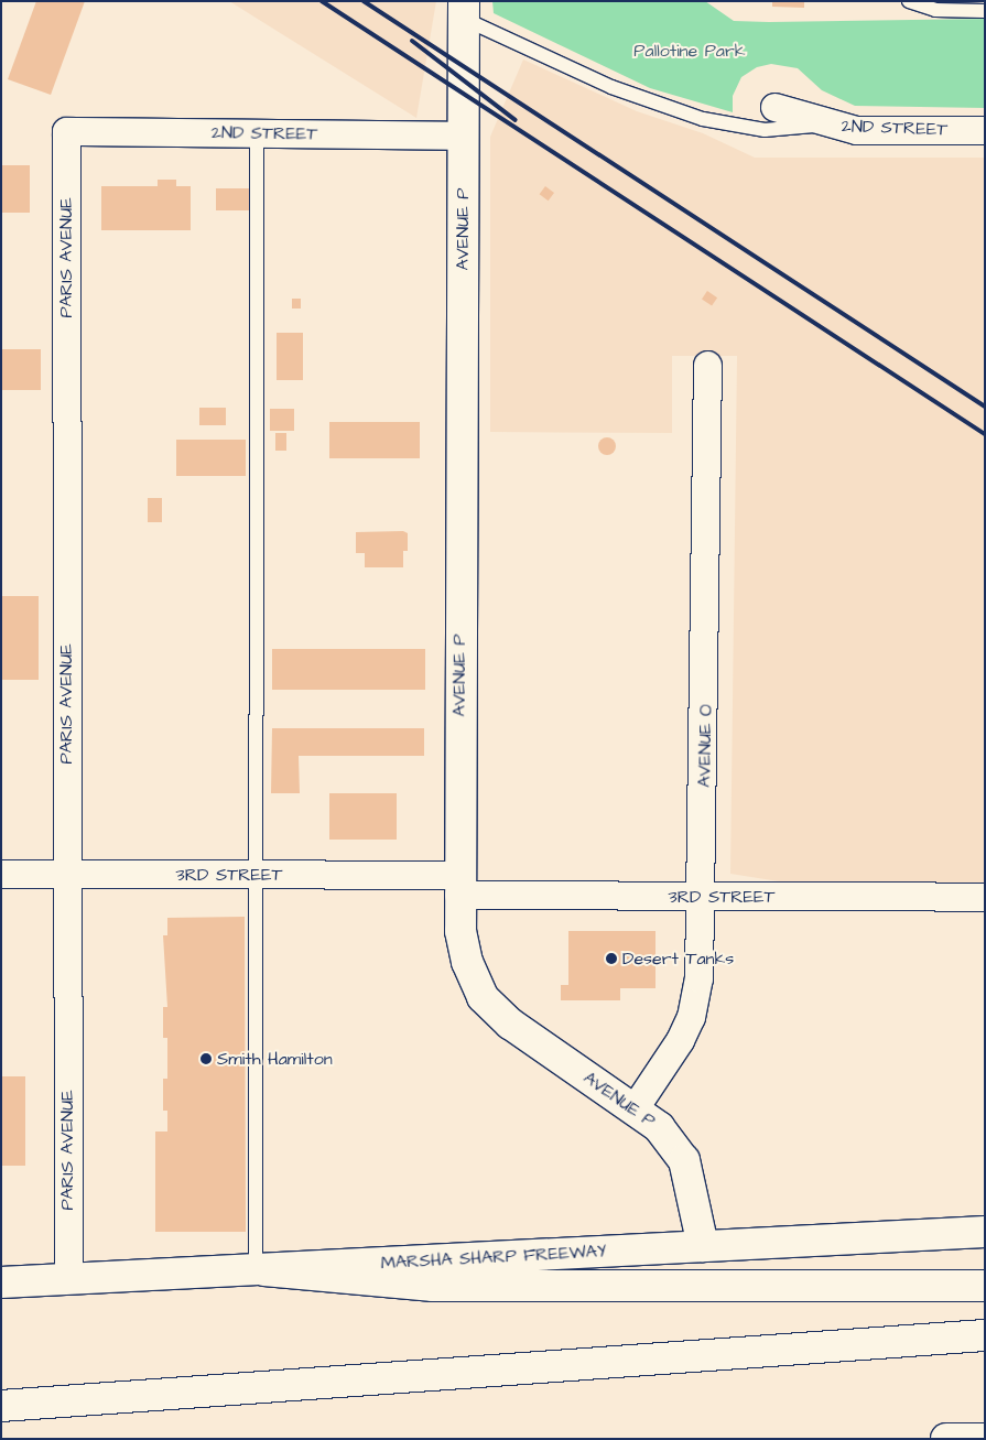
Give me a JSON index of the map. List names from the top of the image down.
{
  "streets": {
    "main road": ["AVENUE P", "MARSHA SHARP FREEWAY"],
    "street": [
      "2ND STREET",
      "PARIS AVENUE",
      "AVENUE O",
      "3RD STREET"
    ]
  },
  "crossings": [
    ["2ND STREET", "AVENUE P"],
    ["2ND STREET", "PARIS AVENUE"],
    ["AVENUE P", "AVENUE O"],
    ["AVENUE P", "3RD STREET"],
    ["AVENUE P", "MARSHA SHARP FREEWAY"],
    ["PARIS AVENUE", "3RD STREET"],
    ["PARIS AVENUE", "MARSHA SHARP FREEWAY"],
    ["AVENUE O", "3RD STREET"]
  ],
  "parks": ["Pallotine Park"],
  "places": ["Desert Tanks", "Smith Hamilton"]
}
